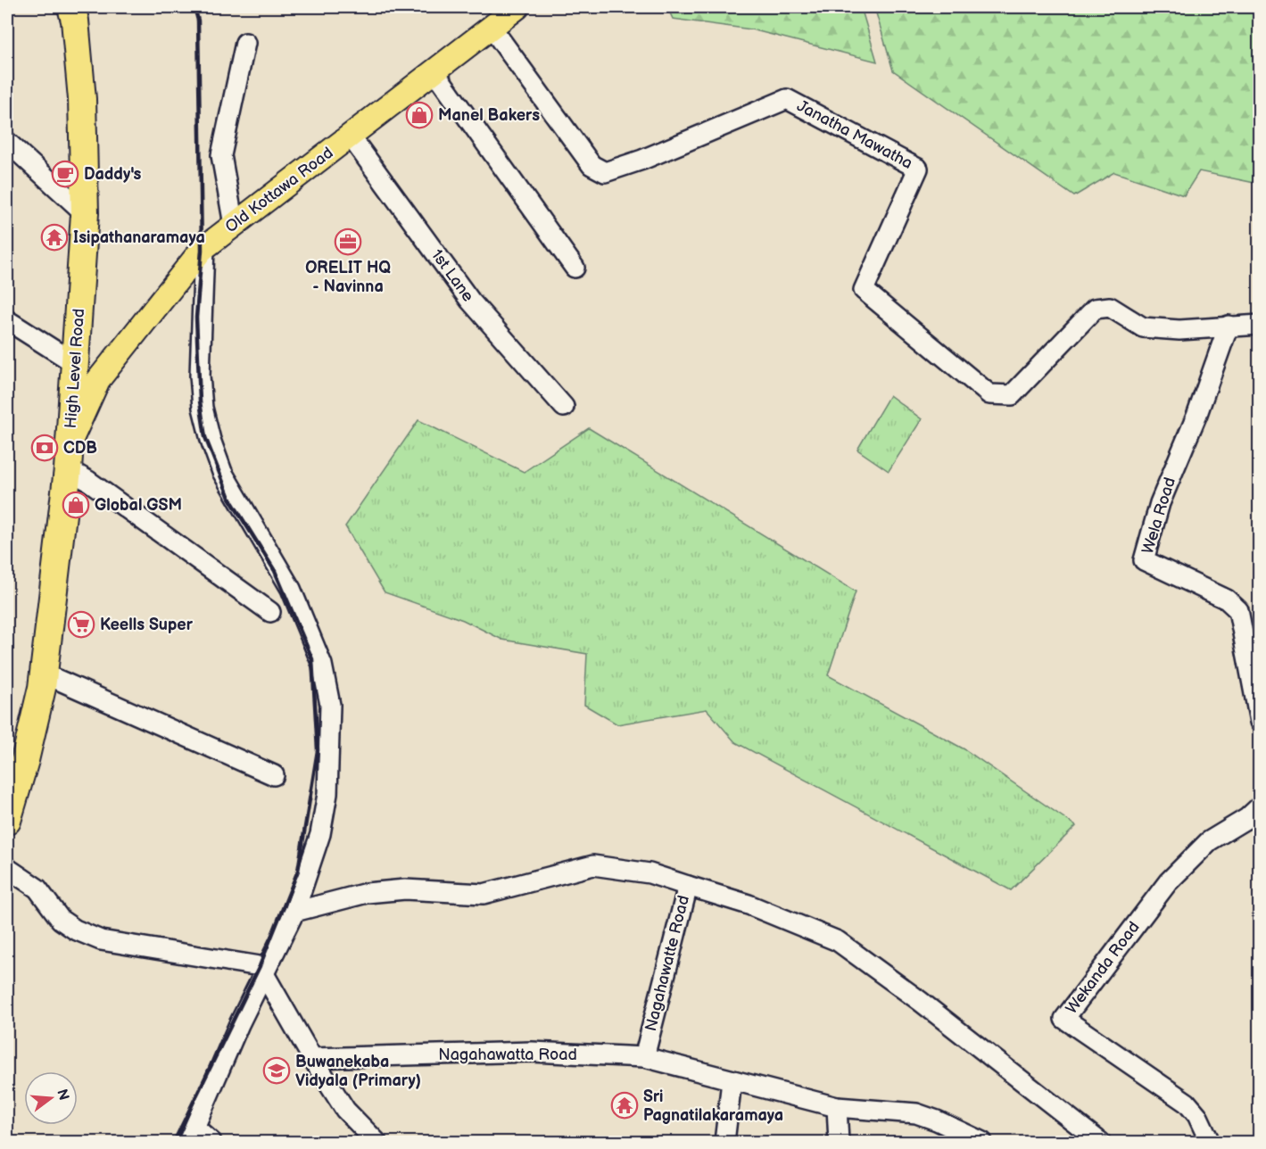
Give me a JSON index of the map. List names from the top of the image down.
{
  "streets": {
    "highway": ["High Level Road"],
    "main road": ["Old Kottawa Road"],
    "street": [
      "Janatha Mawatha",
      "1st Lane",
      "Wela Road",
      "Nagahawatte Road",
      "Wekanda Road",
      "Nagahawatta Road"
    ]
  },
  "crossings": [
    ["Janatha Mawatha", "Old Kottawa Road"],
    ["Janatha Mawatha", "Wela Road"],
    ["Old Kottawa Road", "1st Lane"],
    ["Old Kottawa Road", "High Level Road"],
    ["Nagahawatte Road", "Nagahawatta Road"]
  ],
  "places": {
    "shop": ["Manel Bakers", "Global GSM"],
    "cafe": ["Daddy's"],
    "temple": ["Isipathanaramaya", "Sri Pagnatilakaramaya"],
    "office": ["ORELIT HQ - Navinna"],
    "bank": ["CDB"],
    "supermarket": ["Keells Super"],
    "school or university": ["Buwanekaba Vidyala (Primary)"]
  },
  "north": "right"
}
